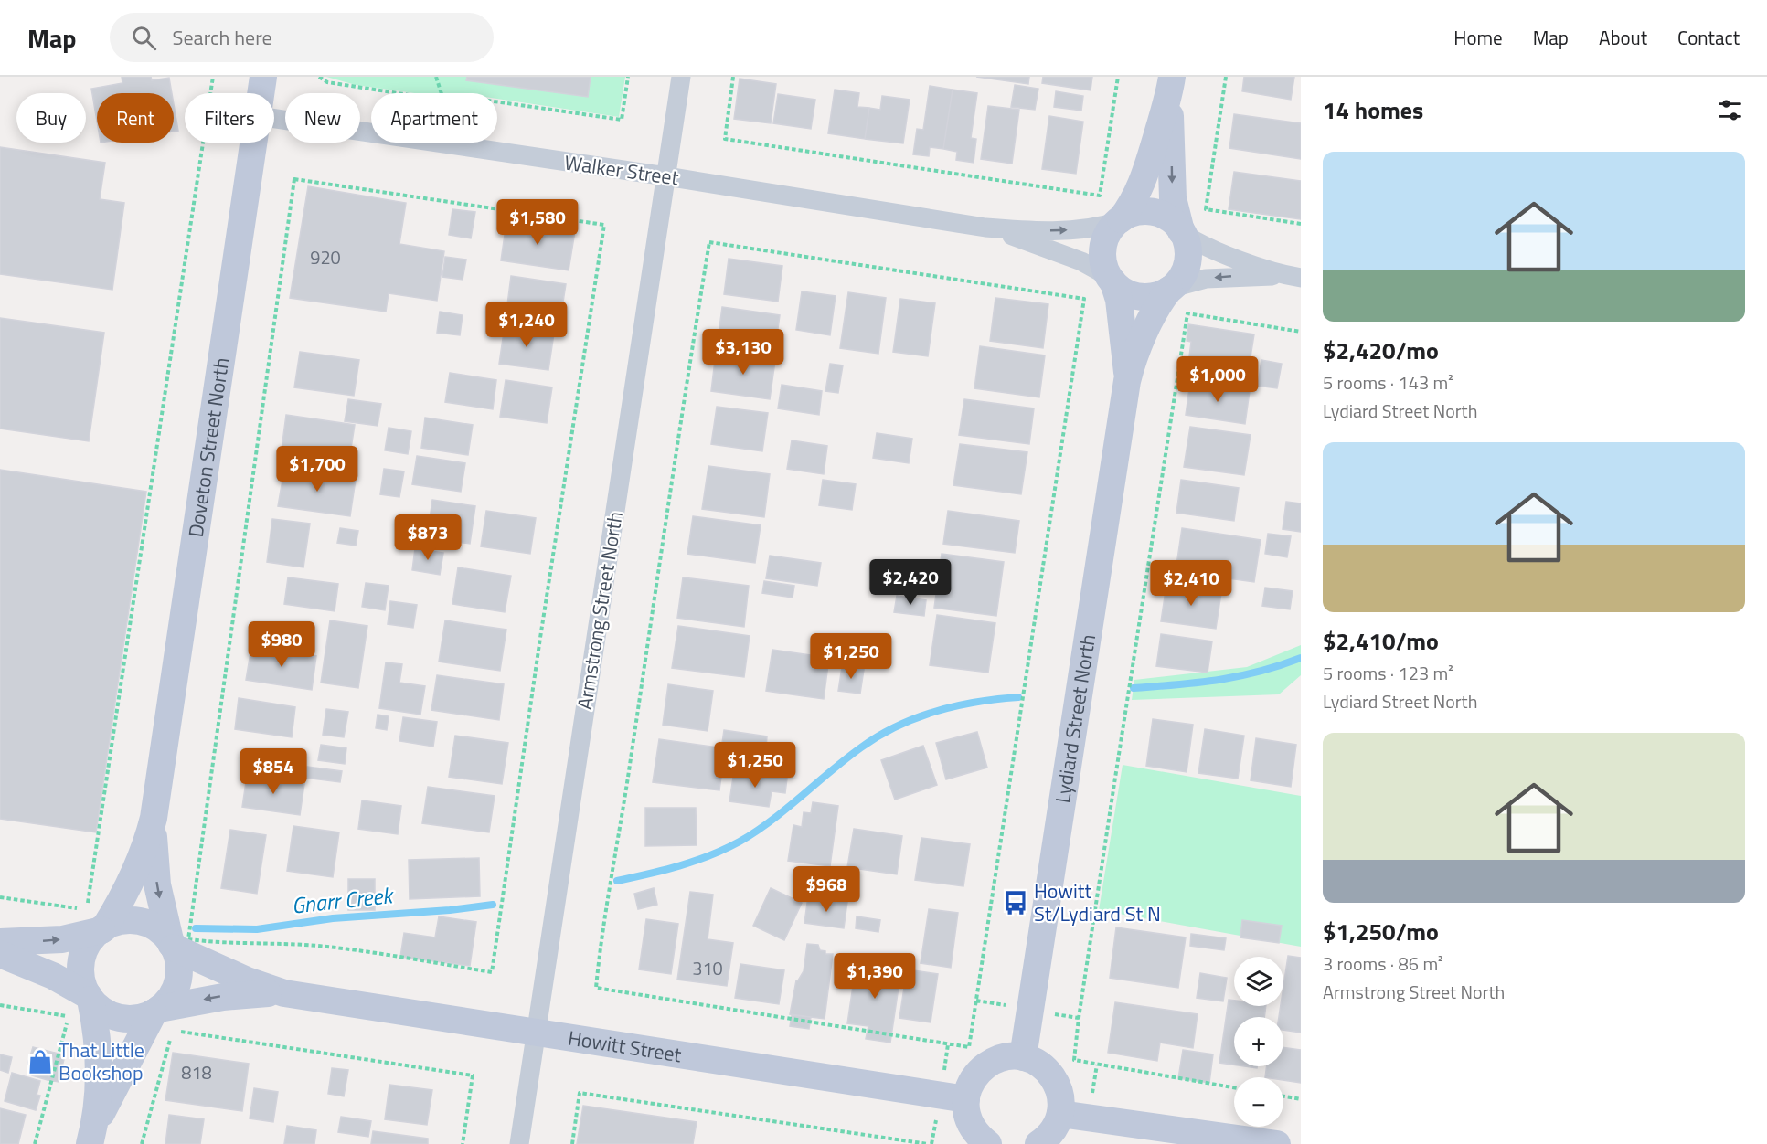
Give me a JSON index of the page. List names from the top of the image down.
{
  "streets": {
    "street": [
      "Walker Street",
      "Doveton Street North",
      "Armstrong Street North",
      "Lydiard Street North",
      "Howitt Street"
    ]
  },
  "crossings": [
    ["Walker Street", "Armstrong Street North"],
    ["Walker Street", "Lydiard Street North"],
    ["Doveton Street North", "Howitt Street"],
    ["Armstrong Street North", "Howitt Street"]
  ],
  "water": ["Gnarr Creek"],
  "places": {
    "bus stop": ["Howitt St/Lydiard St N"],
    "shop": ["That Little Bookshop"]
  },
  "house_numbers": ["920", "310", "818"],
  "page": {
    "header": "Map",
    "search": "Search here",
    "nav": [
      "Home",
      "Map",
      "About",
      "Contact"
    ],
    "heading": "14 homes",
    "chip": [
      "Buy",
      "Rent",
      "Filters",
      "New",
      "Apartment"
    ],
    "list": [
      {
        "name": "$2,420/mo",
        "note": "5 rooms · 143 m² · Lydiard Street North"
      },
      {
        "name": "$2,410/mo",
        "note": "5 rooms · 123 m² · Lydiard Street North"
      },
      {
        "name": "$1,250/mo",
        "note": "3 rooms · 86 m² · Armstrong Street North"
      }
    ],
    "price": [
      "$1,580",
      "$1,240",
      "$3,130",
      "$1,000",
      "$1,700",
      "$873",
      "$2,420",
      "$2,410",
      "$980",
      "$1,250",
      "$1,250",
      "$854",
      "$968",
      "$1,390"
    ],
    "map_buttons": ["+", "−"]
  }
}
